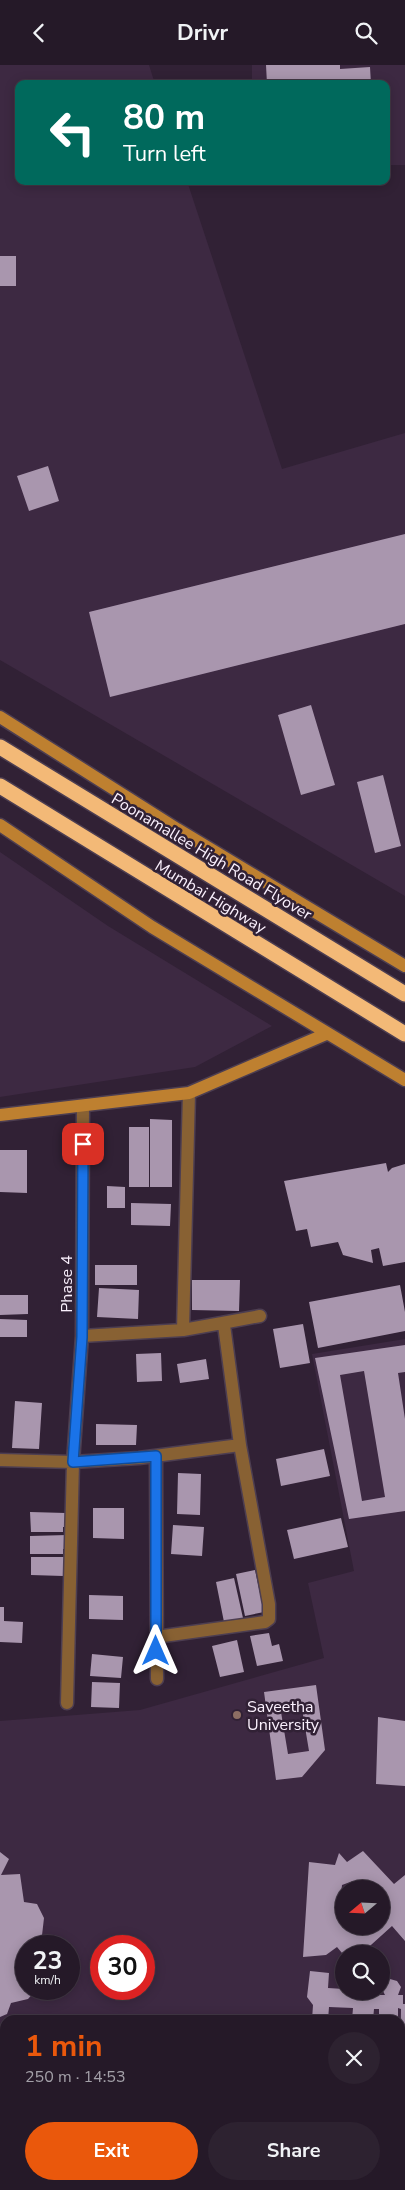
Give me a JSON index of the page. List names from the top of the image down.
{
  "streets": {
    "highway": ["Poonamallee High Road Flyover", "Mumbai Highway"],
    "street": ["Phase 4"]
  },
  "places": ["Saveetha University"],
  "north": "left",
  "page": {
    "header": "Drivr",
    "turn": ["80 m", "Turn left"],
    "speed": "23 km/h",
    "limit": "30",
    "heading": ["1 min", "250 m · 14:53"],
    "buttons": ["Exit", "Share"]
  }
}
